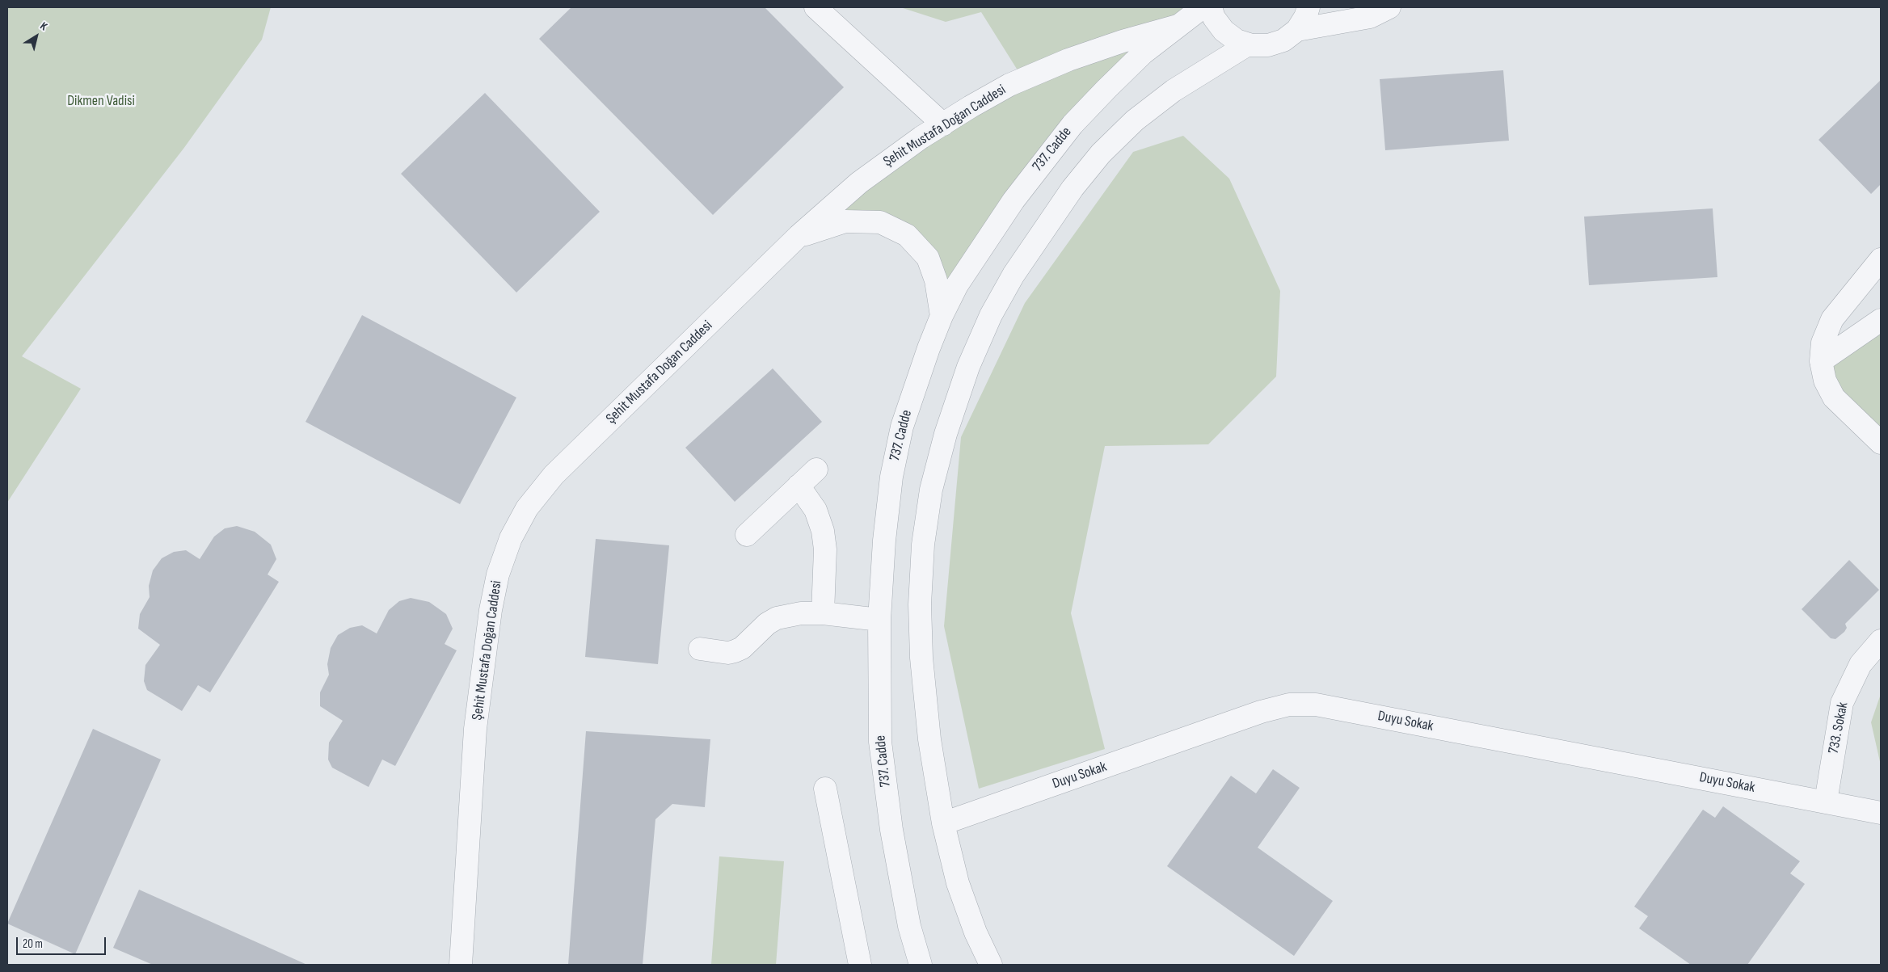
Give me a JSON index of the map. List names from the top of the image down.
{
  "streets": {
    "street": [
      "Şehit Mustafa Doğan Caddesi",
      "737. Cadde",
      "Duyu Sokak",
      "733. Sokak"
    ]
  },
  "crossings": [
    ["Şehit Mustafa Doğan Caddesi", "737. Cadde"],
    ["Duyu Sokak", "733. Sokak"]
  ],
  "parks": ["Dikmen Vadisi"],
  "scale_bar": "20 m",
  "north": "top right"
}
